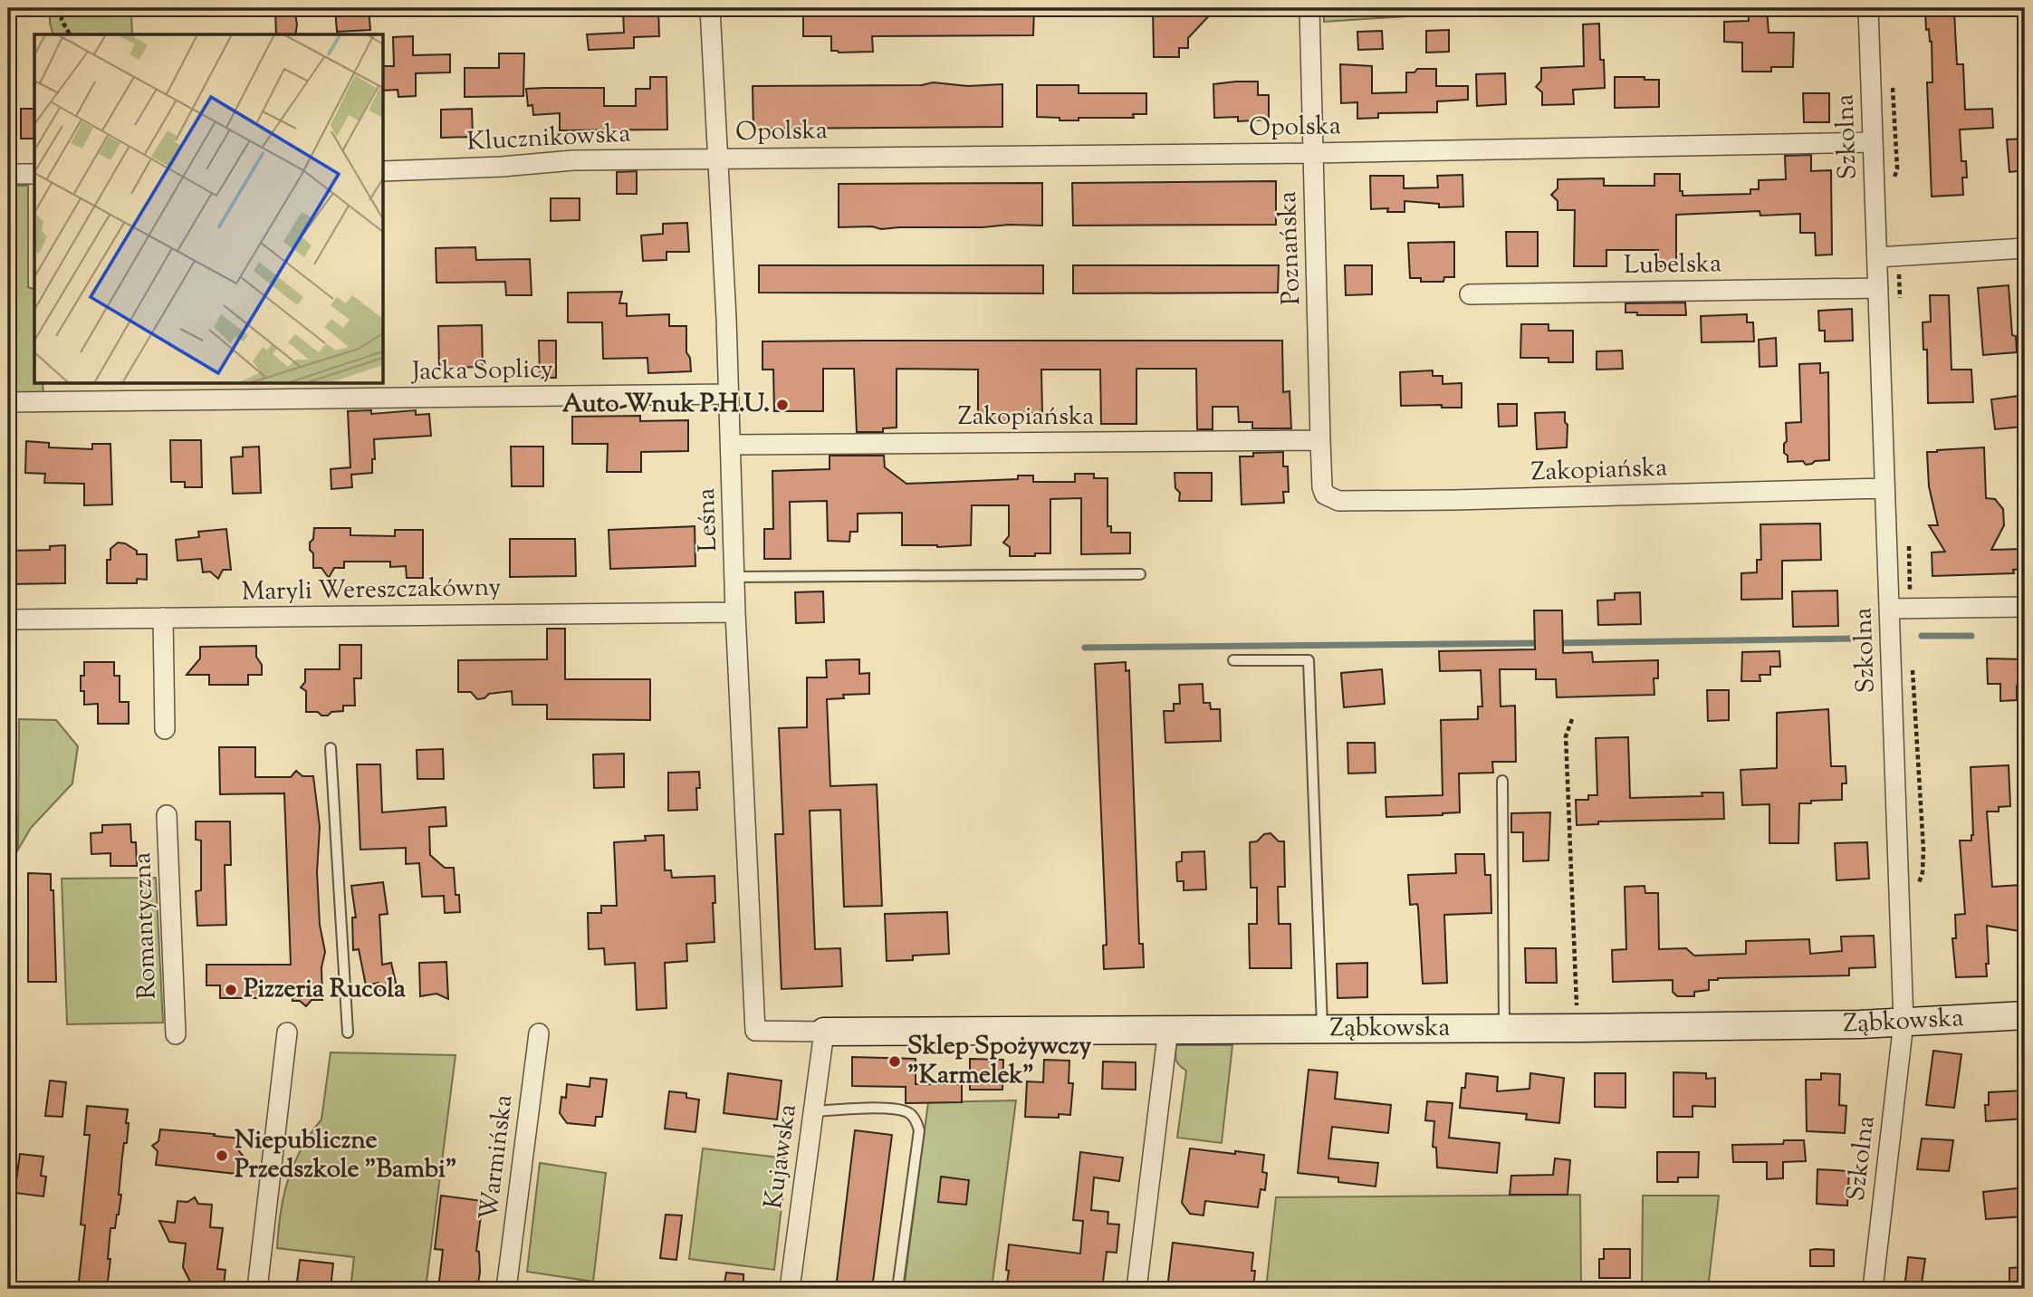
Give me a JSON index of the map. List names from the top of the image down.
{
  "streets": {
    "street": [
      "Opolska",
      "Szkolna",
      "Klucznikowska",
      "Poznańska",
      "Lubelska",
      "Jacka Soplicy",
      "Zakopiańska",
      "Leśna",
      "Maryli Wereszczakówny",
      "Romantyczna",
      "Ząbkowska",
      "Kujawska",
      "Warmińska"
    ]
  },
  "crossings": [
    ["Opolska", "Szkolna"],
    ["Opolska", "Klucznikowska"],
    ["Opolska", "Poznańska"],
    ["Opolska", "Leśna"],
    ["Szkolna", "Lubelska"],
    ["Szkolna", "Zakopiańska"],
    ["Szkolna", "Ząbkowska"],
    ["Klucznikowska", "Leśna"],
    ["Poznańska", "Zakopiańska"],
    ["Jacka Soplicy", "Leśna"],
    ["Zakopiańska", "Leśna"],
    ["Leśna", "Maryli Wereszczakówny"],
    ["Leśna", "Ząbkowska"],
    ["Ząbkowska", "Kujawska"]
  ],
  "places": [
    "Auto-Wnuk P.H.U.",
    "Pizzeria Rucola",
    "Sklep Spożywczy \"Karmelek\"",
    "Niepubliczne Przedszkole \"Bambi\""
  ]
}
